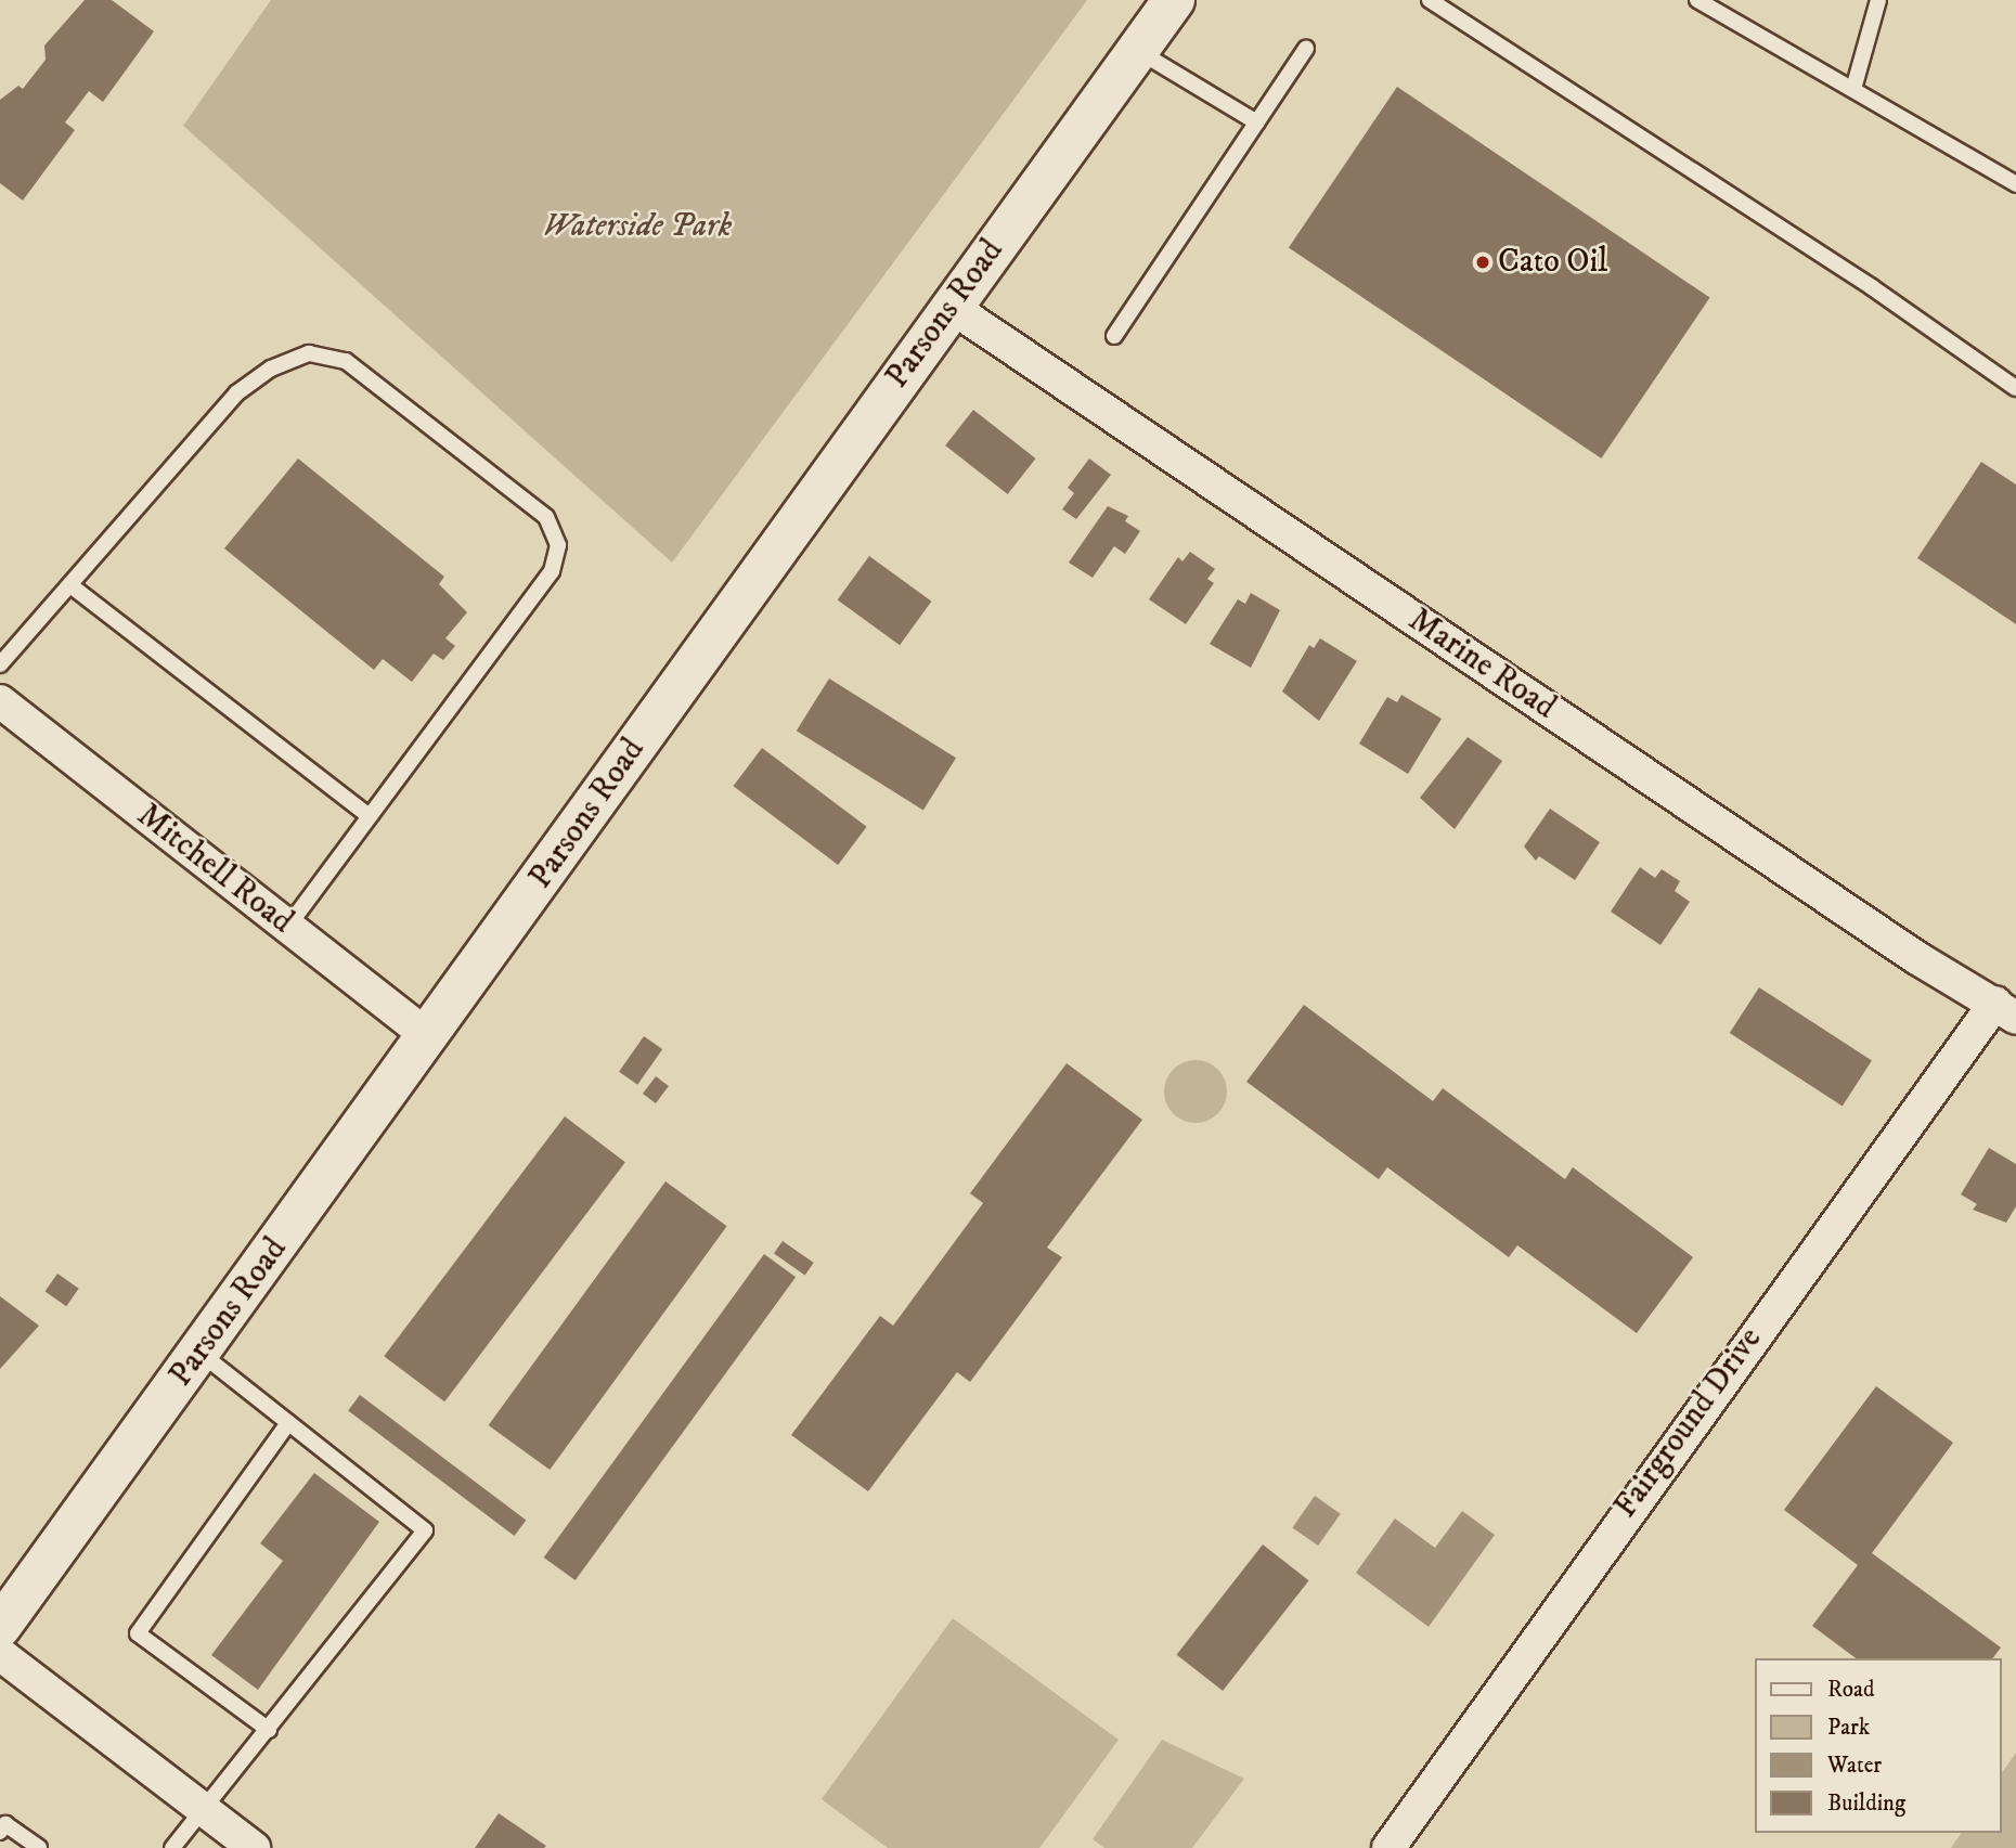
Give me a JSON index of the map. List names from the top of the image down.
{
  "streets": {
    "street": [
      "Parsons Road",
      "Marine Road",
      "Mitchell Road",
      "Fairground Drive"
    ]
  },
  "crossings": [
    ["Parsons Road", "Marine Road"],
    ["Parsons Road", "Mitchell Road"],
    ["Marine Road", "Fairground Drive"]
  ],
  "parks": ["Waterside Park"],
  "places": ["Cato Oil"],
  "legend": [
    "Road",
    "Park",
    "Water",
    "Building"
  ]
}
